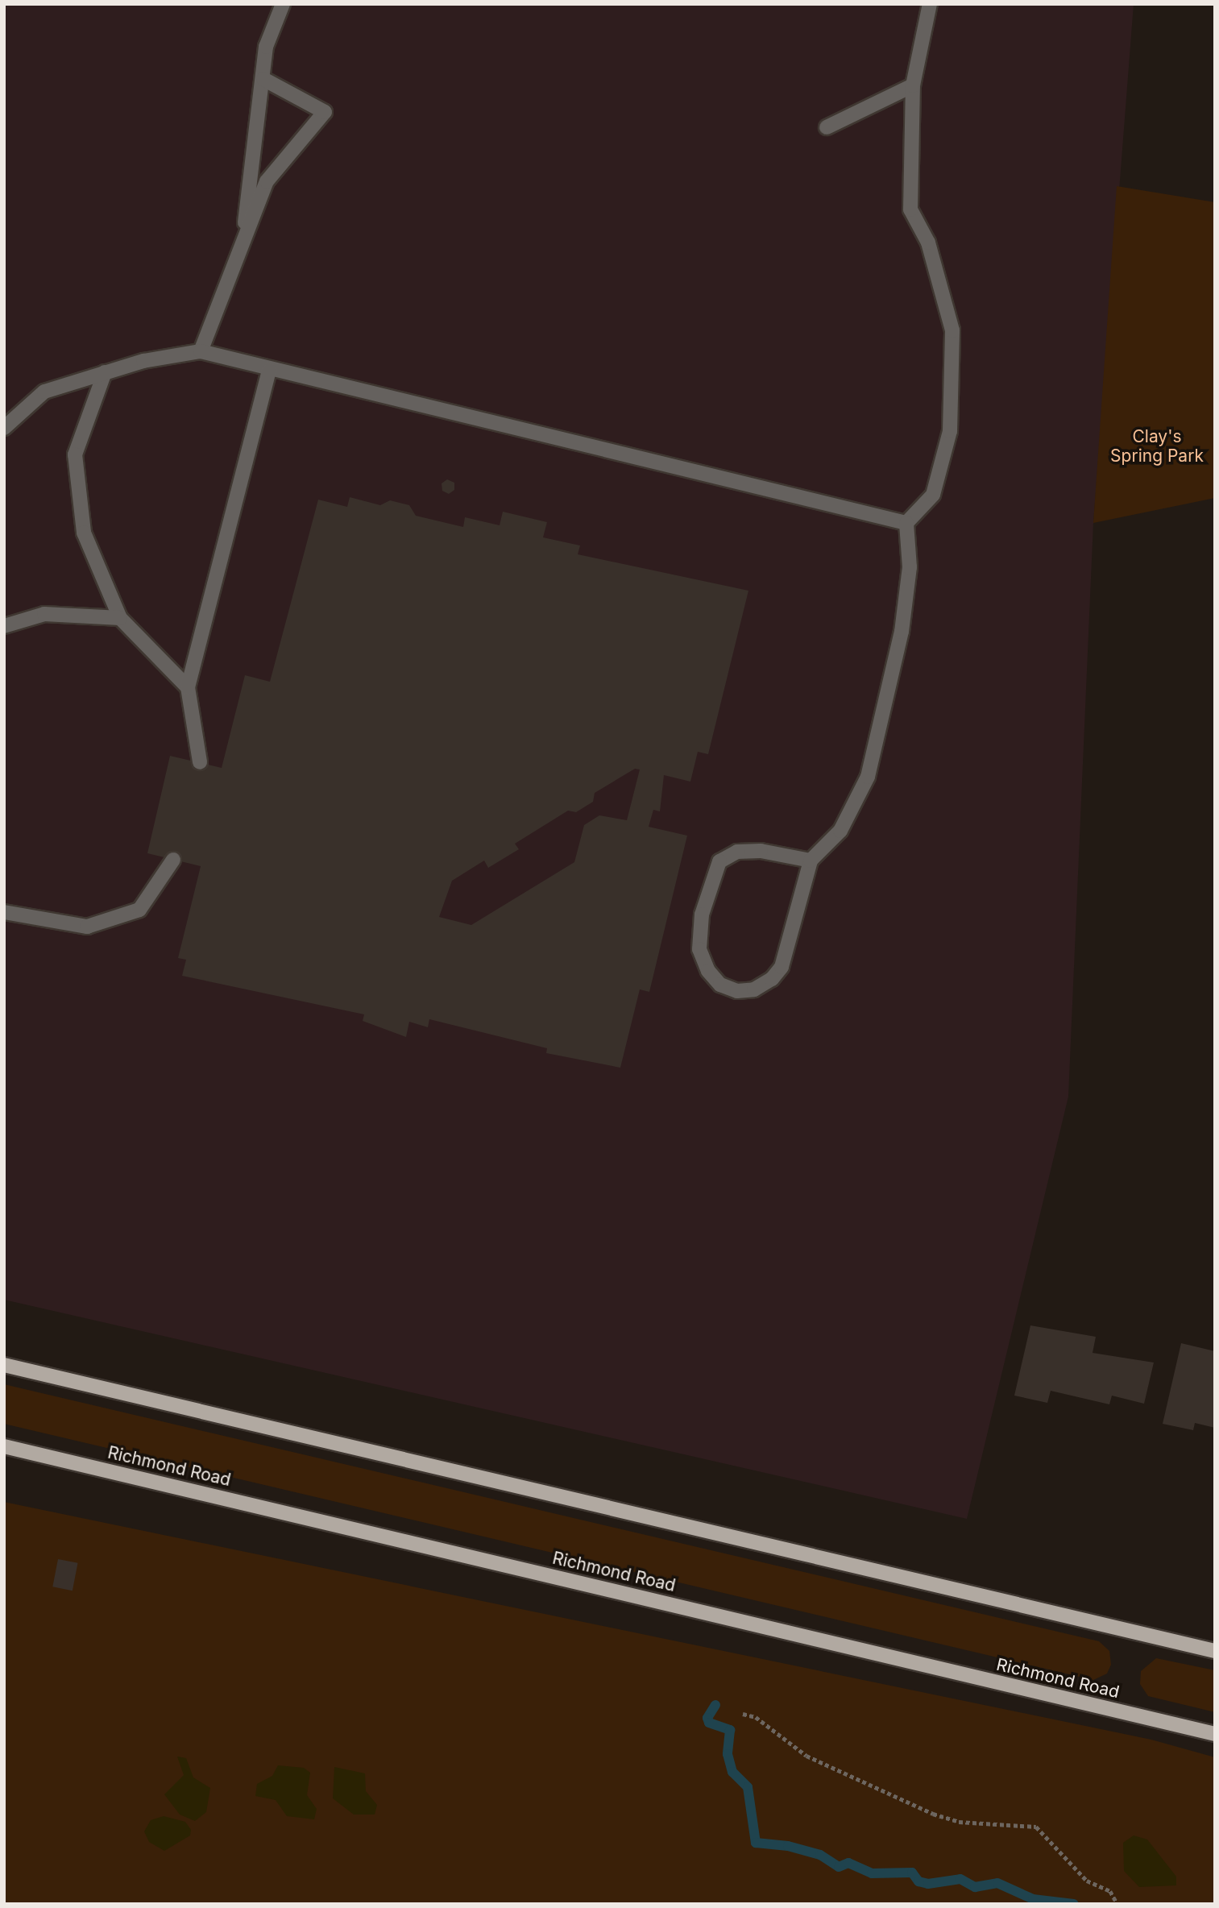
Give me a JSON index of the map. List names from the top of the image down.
{
  "streets": {
    "main road": ["Richmond Road"]
  },
  "parks": ["Clay's Spring Park"]
}
